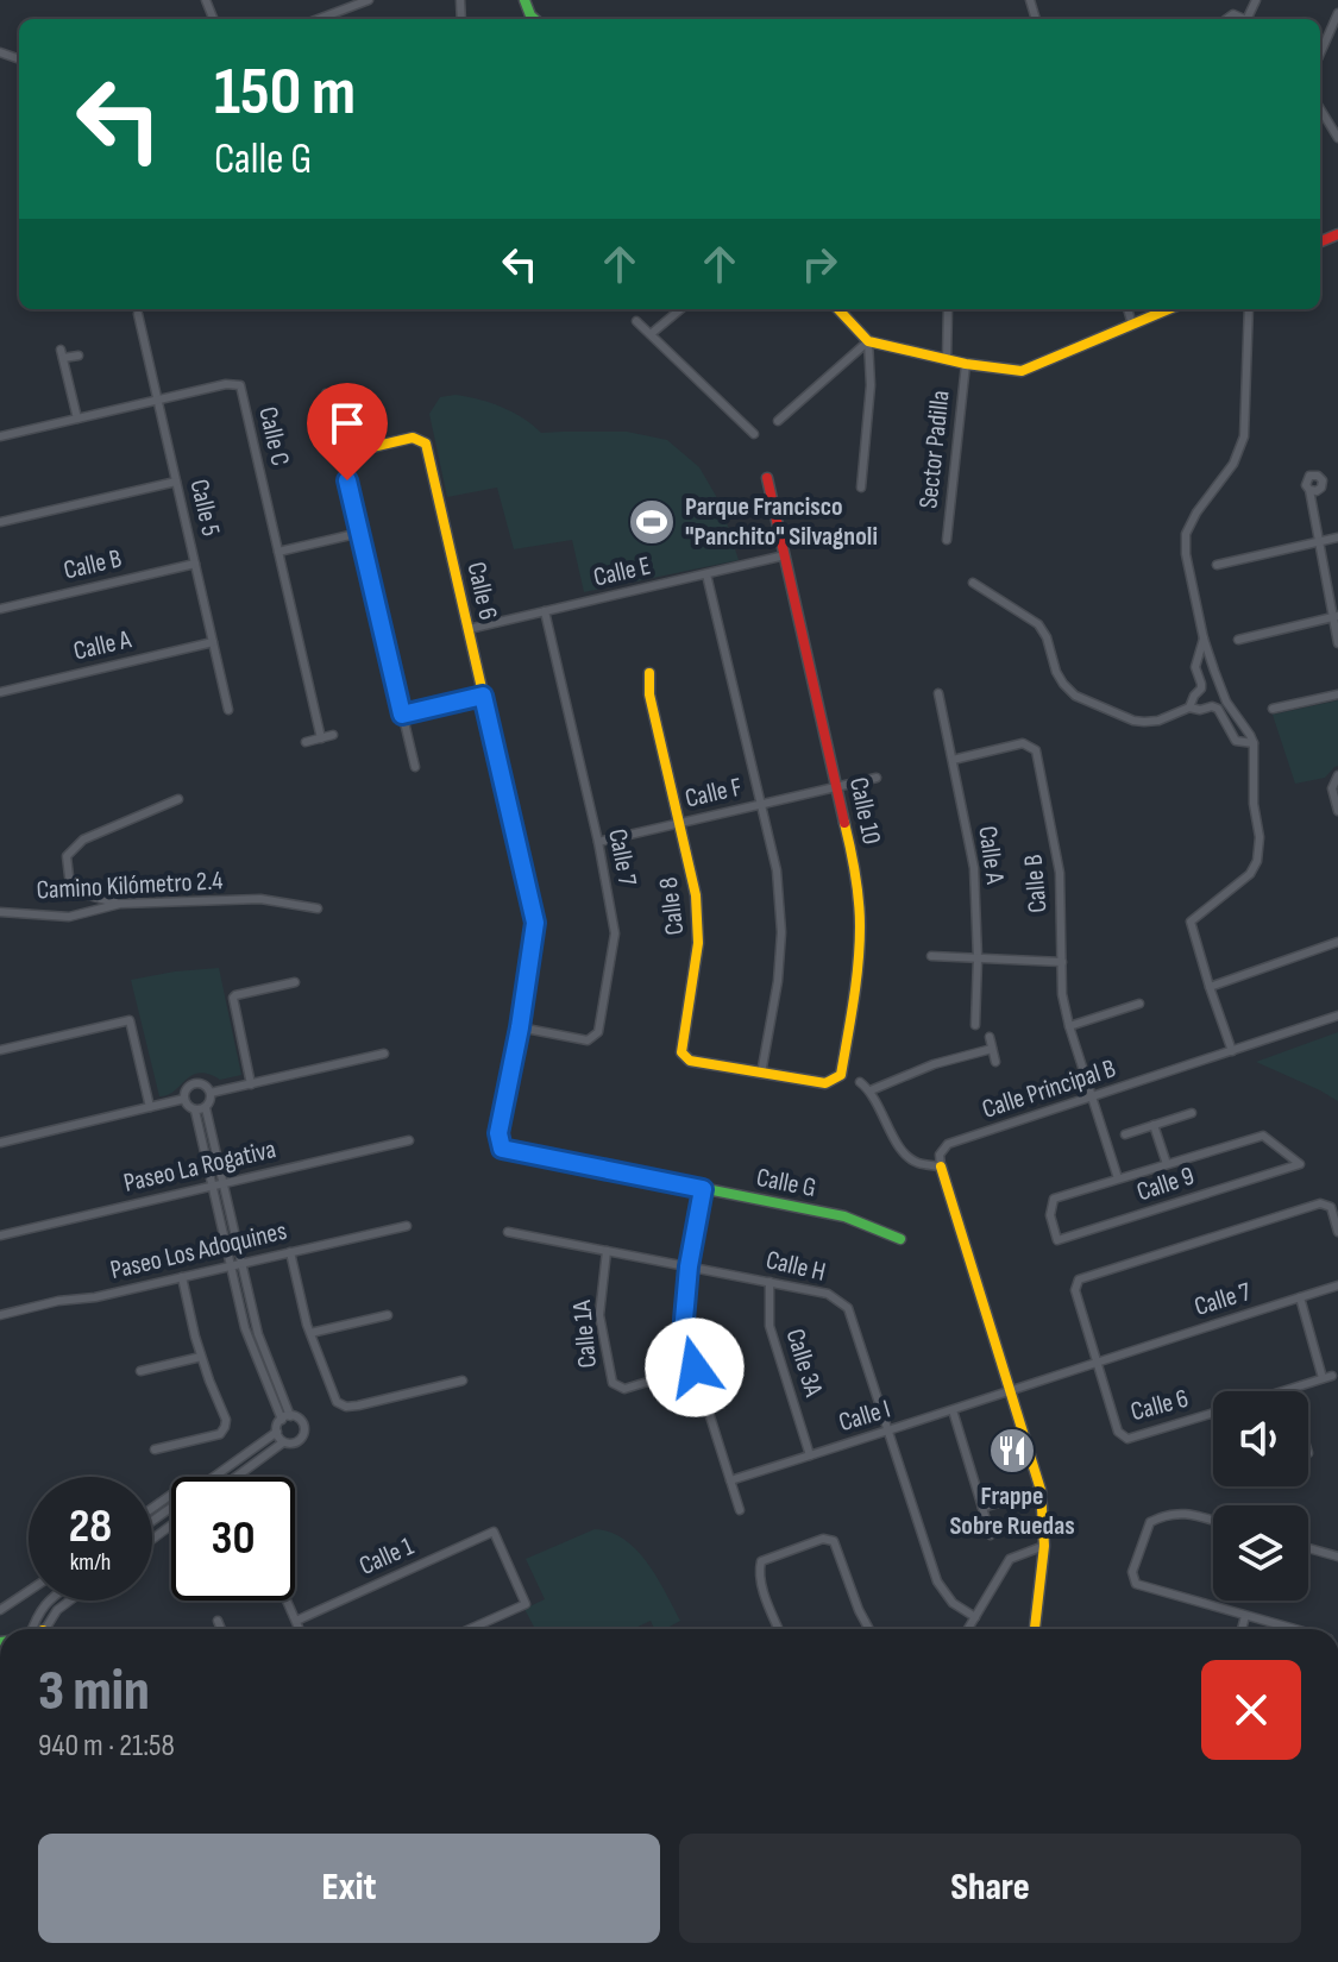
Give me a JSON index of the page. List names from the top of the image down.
{
  "streets": {
    "street": [
      "Calle C",
      "Sector Padilla",
      "Calle 5",
      "Calle B",
      "Calle E",
      "Calle 6",
      "Calle A",
      "Calle F",
      "Calle 10",
      "Calle 7",
      "Camino Kilómetro 2.4",
      "Calle 8",
      "Calle Principal B",
      "Paseo La Rogativa",
      "Calle G",
      "Calle 9",
      "Paseo Los Adoquines",
      "Calle H",
      "Calle 1A",
      "Calle 3A",
      "Calle I",
      "Calle 1"
    ]
  },
  "crossings": [
    ["Calle C", "Calle 5"],
    ["Calle 5", "Calle B"],
    ["Calle 5", "Calle A"],
    ["Calle B", "Calle A"],
    ["Calle B", "Calle Principal B"],
    ["Calle E", "Calle 6"],
    ["Calle E", "Calle 10"],
    ["Calle E", "Calle 7"],
    ["Calle 6", "Calle 7"],
    ["Calle 6", "Calle G"],
    ["Calle F", "Calle 10"],
    ["Calle F", "Calle 7"],
    ["Calle F", "Calle 8"],
    ["Calle 10", "Calle 8"],
    ["Calle 7", "Calle G"],
    ["Calle 7", "Calle I"],
    ["Calle H", "Calle 1A"],
    ["Calle H", "Calle 3A"],
    ["Calle H", "Calle I"],
    ["Calle 3A", "Calle I"]
  ],
  "places": {
    "sports": ["Parque Francisco \"Panchito\" Silvagnoli"],
    "restaurant": ["Frappe Sobre Ruedas"]
  },
  "page": {
    "turn": ["150 m", "Calle G"],
    "speed": "28 km/h",
    "limit": "30",
    "heading": ["3 min", "940 m · 21:58"],
    "buttons": ["Exit", "Share"]
  }
}
